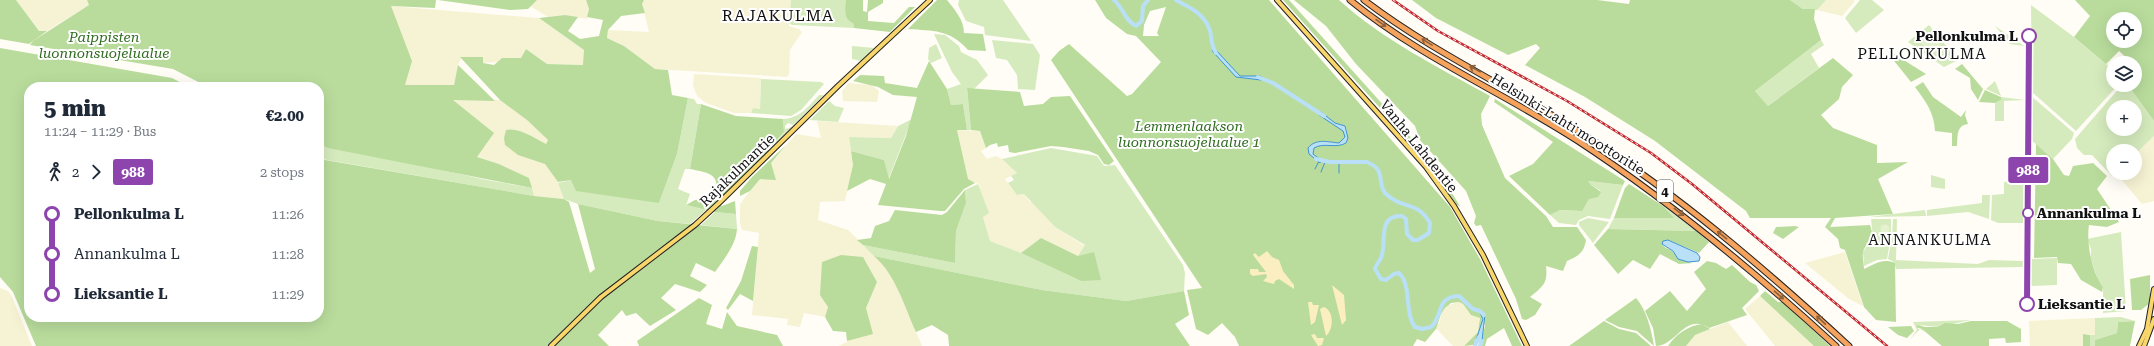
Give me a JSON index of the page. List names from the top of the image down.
{
  "streets": {
    "highway": ["Helsinki-Lahti moottoritie", "4"],
    "main road": ["Vanha Lahdentie", "Rajakulmantie"]
  },
  "districts": ["RAJAKULMA", "PELLONKULMA", "ANNANKULMA"],
  "parks": ["Paippisten luonnonsuojelualue", "Lemmenlaakson luonnonsuojelualue 1"],
  "places": ["Pellonkulma L", "Annankulma L", "Lieksantie L"],
  "lines": ["bus line 988"],
  "page": {
    "on_map": "988",
    "map_buttons": ["+", "−"],
    "heading": ["5 min", "11:24 – 11:29 · Bus", "€2.00"],
    "legs": ["2", "988", "2 stops"],
    "list": [
      {
        "name": "Pellonkulma L",
        "value": "11:26"
      },
      {
        "name": "Annankulma L",
        "value": "11:28"
      },
      {
        "name": "Lieksantie L",
        "value": "11:29"
      }
    ]
  }
}
